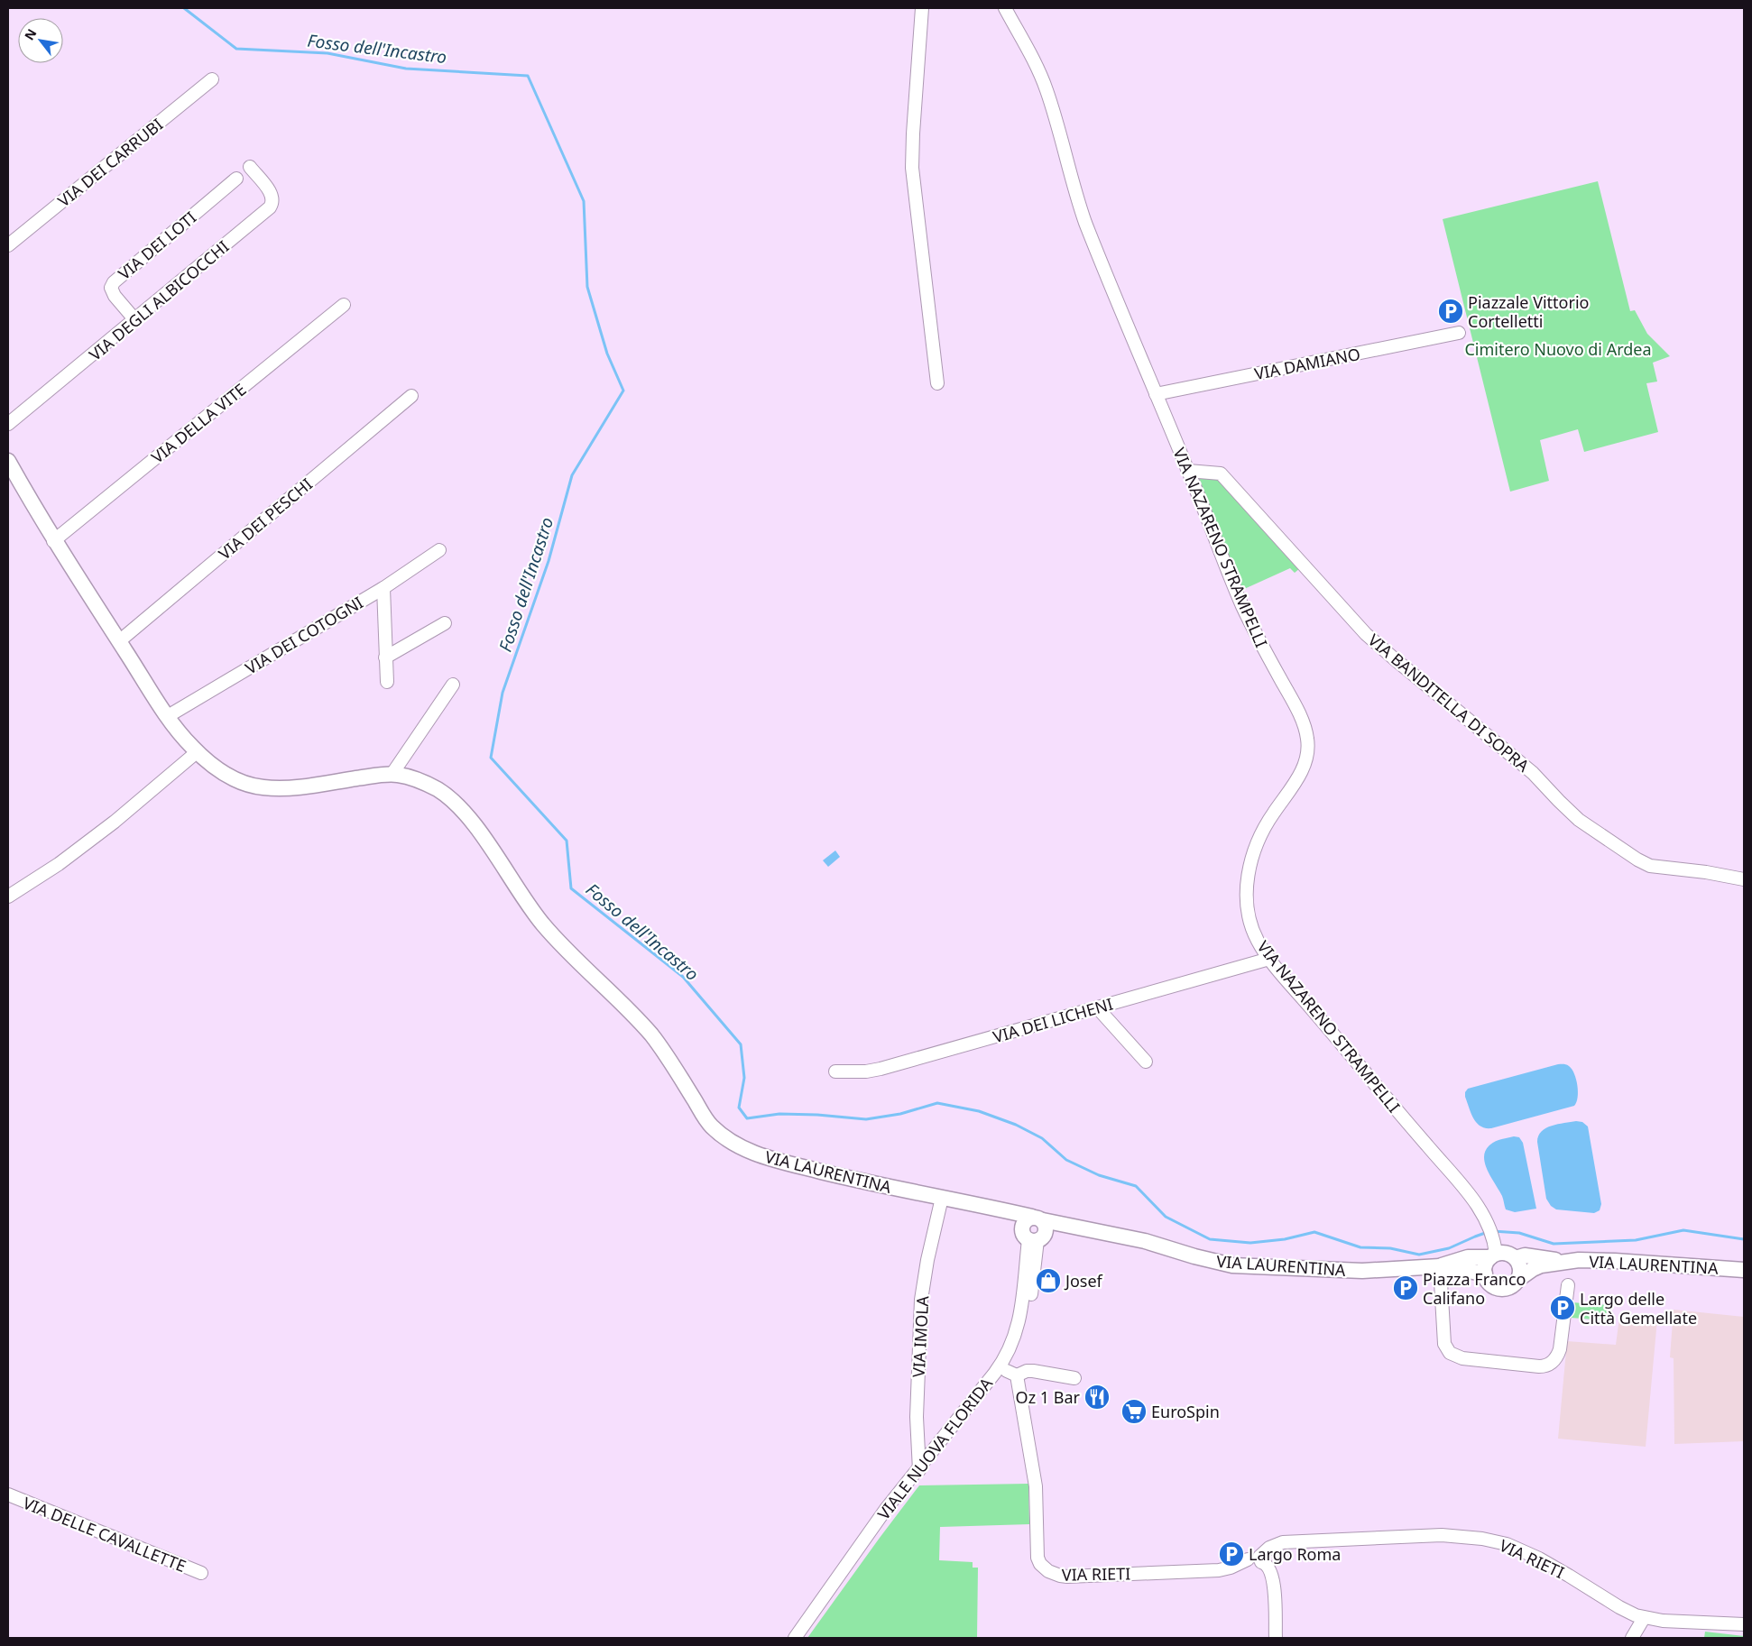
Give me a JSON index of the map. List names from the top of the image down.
{
  "streets": {
    "main road": ["VIA LAURENTINA"],
    "street": [
      "VIA DEI CARRUBI",
      "VIA DEI LOTI",
      "VIA DEGLI ALBICOCCHI",
      "VIA DAMIANO",
      "VIA DELLA VITE",
      "VIA DEI PESCHI",
      "VIA NAZARENO STRAMPELLI",
      "VIA DEI COTOGNI",
      "VIA BANDITELLA DI SOPRA",
      "VIA DEI LICHENI",
      "VIA IMOLA",
      "VIALE NUOVA FLORIDA",
      "VIA DELLE CAVALLETTE",
      "VIA RIETI"
    ]
  },
  "crossings": [
    ["VIA DEI LOTI", "VIA DEGLI ALBICOCCHI"],
    ["VIA DAMIANO", "VIA NAZARENO STRAMPELLI"],
    ["VIA DELLA VITE", "VIA LAURENTINA"],
    ["VIA DEI PESCHI", "VIA LAURENTINA"],
    ["VIA NAZARENO STRAMPELLI", "VIA BANDITELLA DI SOPRA"],
    ["VIA NAZARENO STRAMPELLI", "VIA DEI LICHENI"],
    ["VIA NAZARENO STRAMPELLI", "VIA LAURENTINA"],
    ["VIA DEI COTOGNI", "VIA LAURENTINA"],
    ["VIA LAURENTINA", "VIA IMOLA"],
    ["VIA LAURENTINA", "VIALE NUOVA FLORIDA"],
    ["VIA IMOLA", "VIALE NUOVA FLORIDA"],
    ["VIALE NUOVA FLORIDA", "VIA RIETI"]
  ],
  "water": ["Fosso dell'Incastro"],
  "parks": ["Cimitero Nuovo di Ardea"],
  "places": {
    "parking": [
      "Piazzale Vittorio Cortelletti",
      "Piazza Franco Califano",
      "Largo delle Città Gemellate",
      "Largo Roma"
    ],
    "shop": ["Josef"],
    "restaurant": ["Oz 1 Bar"],
    "supermarket": ["EuroSpin"]
  },
  "north": "top left"
}
